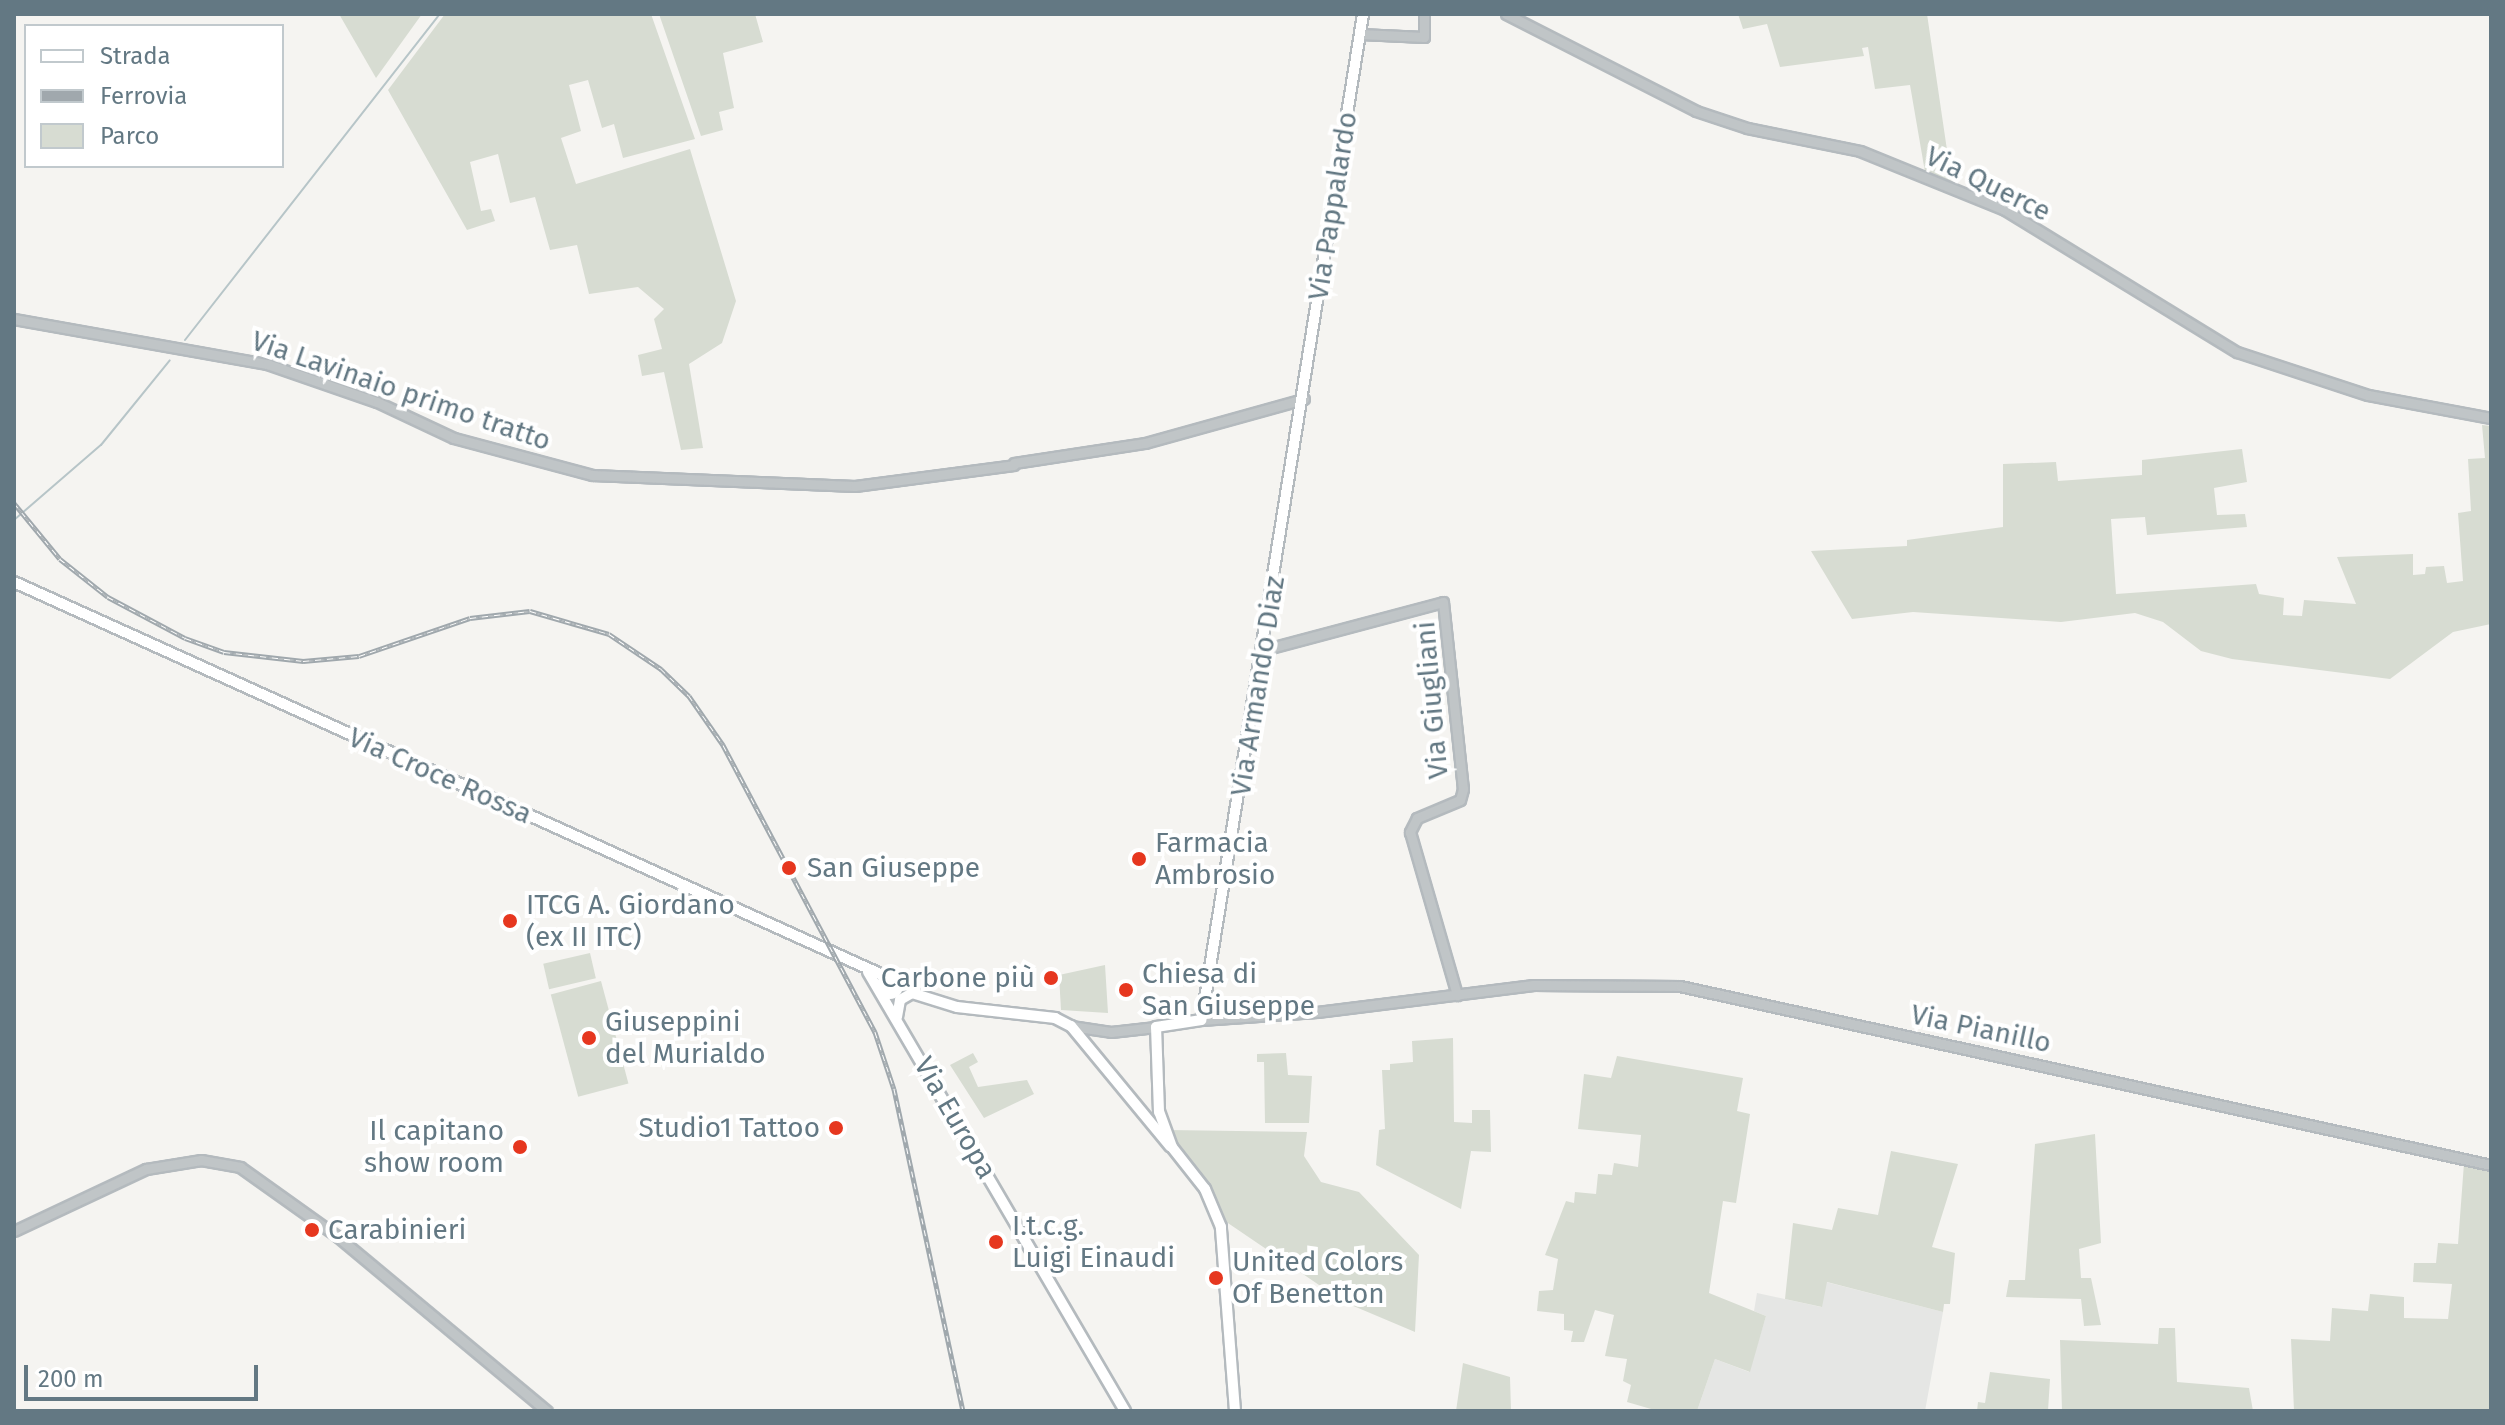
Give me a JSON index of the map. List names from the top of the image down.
{
  "streets": {
    "main road": [
      "Via Pappalardo",
      "Via Armando Diaz",
      "Via Croce Rossa",
      "Via Europa"
    ],
    "street": [
      "Via Querce",
      "Via Lavinaio primo tratto",
      "Via Giugliani",
      "Via Pianillo"
    ]
  },
  "crossings": [
    ["Via Pappalardo", "Via Lavinaio primo tratto"],
    ["Via Pappalardo", "Via Armando Diaz"],
    ["Via Lavinaio primo tratto", "Via Armando Diaz"],
    ["Via Armando Diaz", "Via Giugliani"],
    ["Via Armando Diaz", "Via Pianillo"],
    ["Via Giugliani", "Via Pianillo"],
    ["Via Croce Rossa", "Via Europa"]
  ],
  "places": [
    "Farmacia Ambrosio",
    "San Giuseppe",
    "ITCG A. Giordano (ex II ITC)",
    "Carbone più",
    "Chiesa di San Giuseppe",
    "Giuseppini del Murialdo",
    "Studio1 Tattoo",
    "Il capitano show room",
    "Carabinieri",
    "I.t.c.g. Luigi Einaudi",
    "United Colors Of Benetton"
  ],
  "legend": ["Strada", "Ferrovia", "Parco"],
  "scale_bar": "200 m"
}
